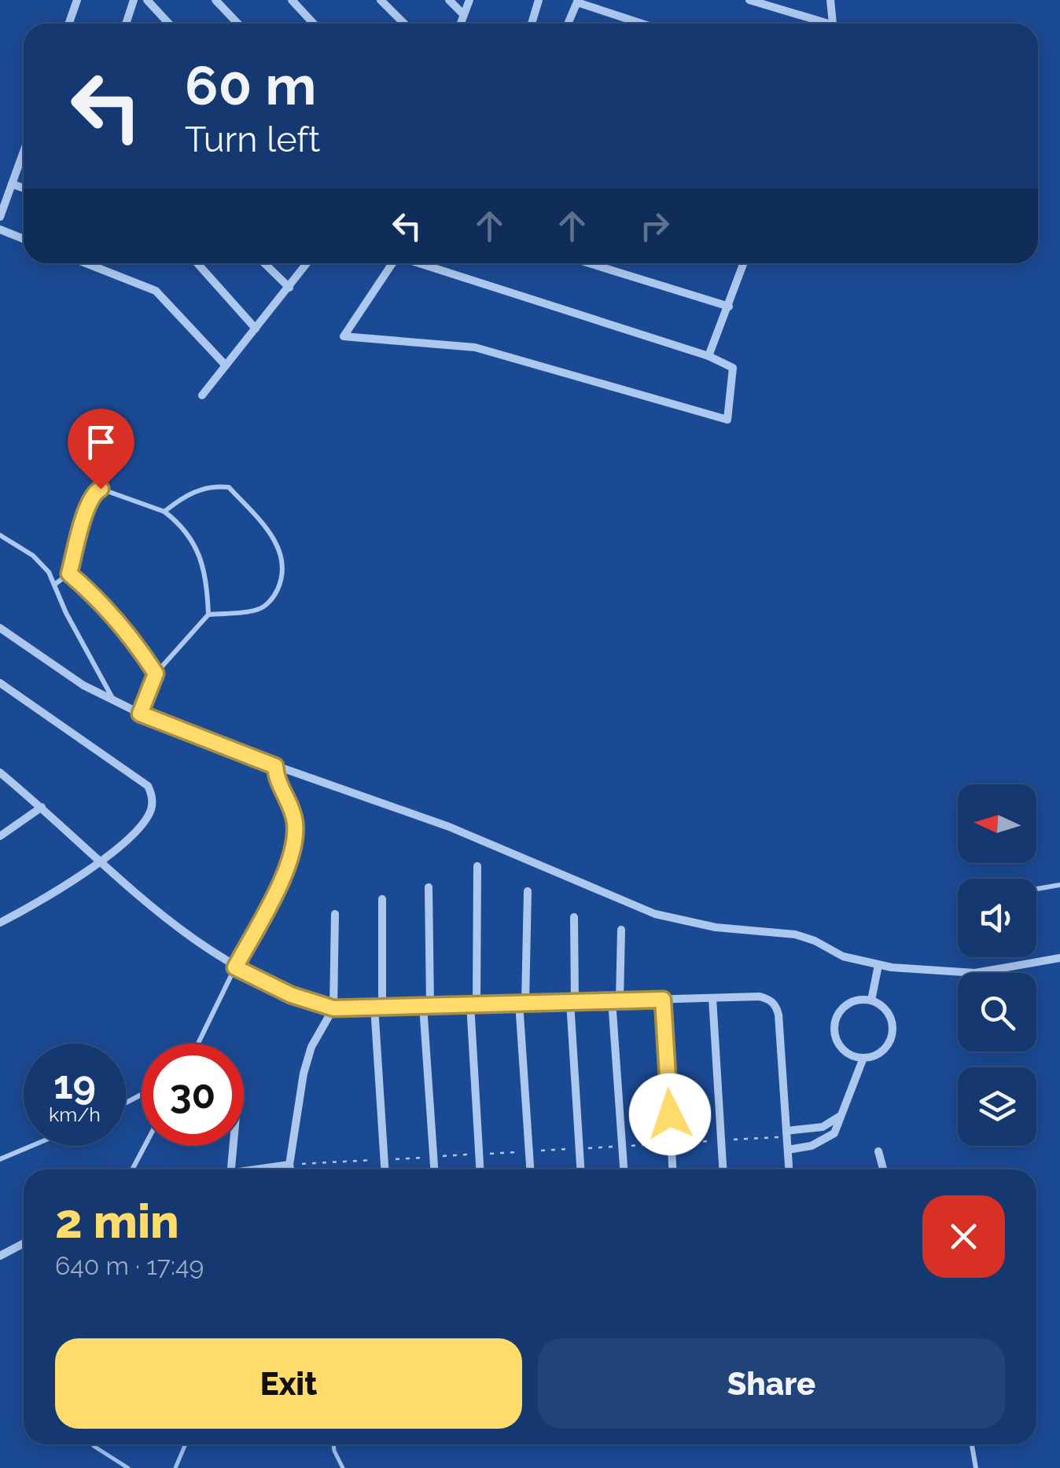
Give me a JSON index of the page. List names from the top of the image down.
{
  "north": "left",
  "page": {
    "turn": ["60 m", "Turn left"],
    "speed": "19 km/h",
    "limit": "30",
    "heading": ["2 min", "640 m · 17:49"],
    "buttons": ["Exit", "Share"]
  }
}
